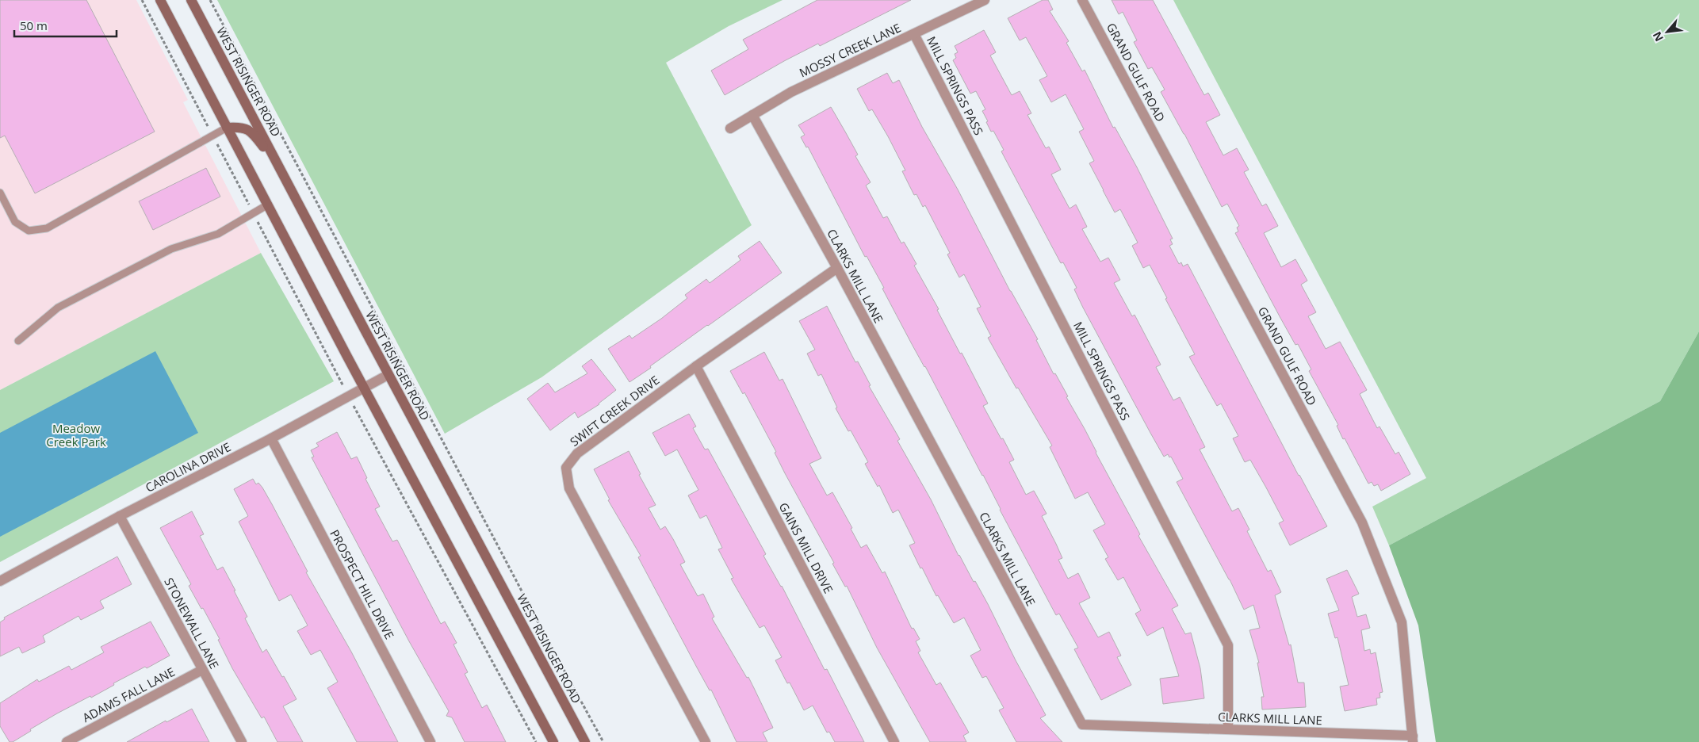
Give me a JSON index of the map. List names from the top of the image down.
{
  "streets": {
    "main road": ["WEST RISINGER ROAD"],
    "street": [
      "MOSSY CREEK LANE",
      "GRAND GULF ROAD",
      "MILL SPRINGS PASS",
      "CLARKS MILL LANE",
      "SWIFT CREEK DRIVE",
      "CAROLINA DRIVE",
      "GAINS MILL DRIVE",
      "PROSPECT HILL DRIVE",
      "STONEWALL LANE",
      "ADAMS FALL LANE"
    ]
  },
  "crossings": [
    ["MOSSY CREEK LANE", "MILL SPRINGS PASS"],
    ["MOSSY CREEK LANE", "CLARKS MILL LANE"],
    ["GRAND GULF ROAD", "CLARKS MILL LANE"],
    ["WEST RISINGER ROAD", "CAROLINA DRIVE"],
    ["MILL SPRINGS PASS", "CLARKS MILL LANE"],
    ["CLARKS MILL LANE", "SWIFT CREEK DRIVE"],
    ["SWIFT CREEK DRIVE", "GAINS MILL DRIVE"],
    ["CAROLINA DRIVE", "PROSPECT HILL DRIVE"],
    ["CAROLINA DRIVE", "STONEWALL LANE"],
    ["STONEWALL LANE", "ADAMS FALL LANE"]
  ],
  "parks": ["Meadow Creek Park"],
  "scale_bar": "50 m",
  "north": "bottom left"
}
